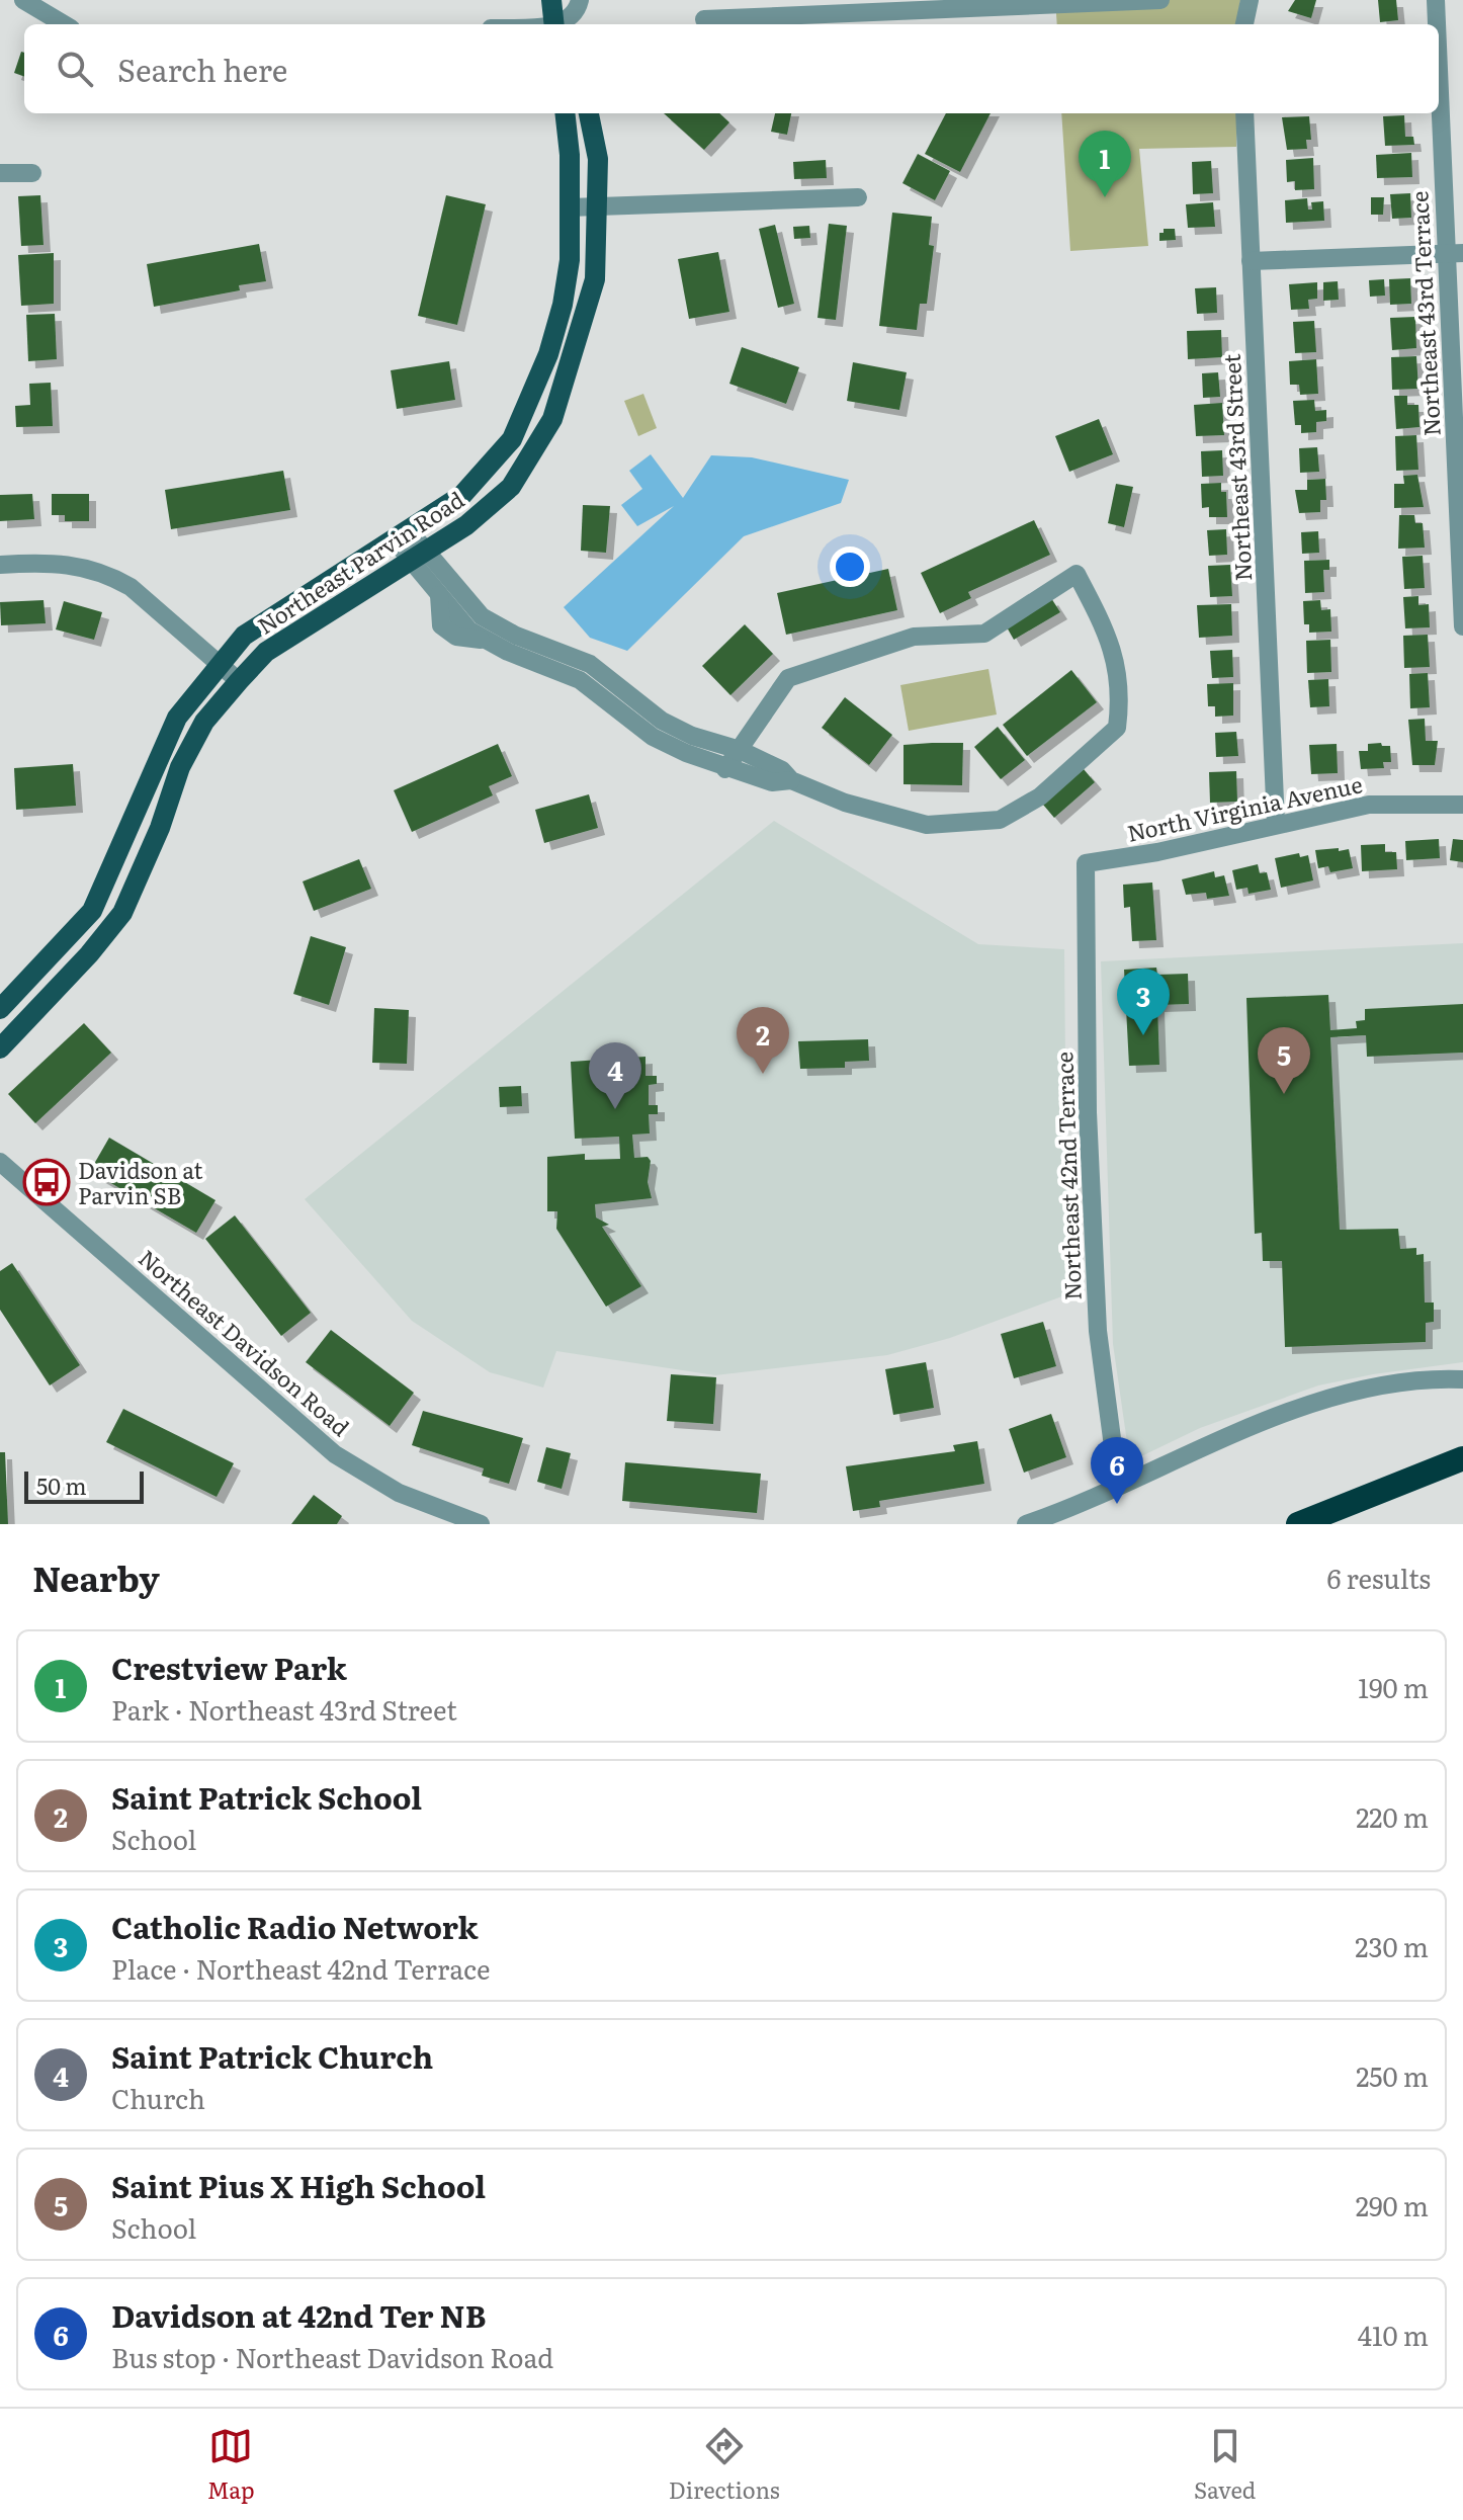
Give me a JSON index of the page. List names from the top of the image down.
{
  "streets": {
    "main road": ["Northeast Parvin Road"],
    "street": [
      "Northeast 43rd Terrace",
      "Northeast 43rd Street",
      "North Virginia Avenue",
      "Northeast 42nd Terrace",
      "Northeast Davidson Road"
    ]
  },
  "crossings": [
    ["Northeast 43rd Street", "North Virginia Avenue"],
    ["North Virginia Avenue", "Northeast 42nd Terrace"]
  ],
  "places": {
    "bus stop": ["Davidson at Parvin SB"]
  },
  "scale_bar": "50 m",
  "page": {
    "search": "Search here",
    "pins": [
      "1",
      "3",
      "2",
      "5",
      "4",
      "6"
    ],
    "scale": "50 m",
    "heading": ["Nearby", "6 results"],
    "list": [
      {
        "mark": "1",
        "name": "Crestview Park",
        "note": "Park · Northeast 43rd Street",
        "value": "190 m"
      },
      {
        "mark": "2",
        "name": "Saint Patrick School",
        "note": "School",
        "value": "220 m"
      },
      {
        "mark": "3",
        "name": "Catholic Radio Network",
        "note": "Place · Northeast 42nd Terrace",
        "value": "230 m"
      },
      {
        "mark": "4",
        "name": "Saint Patrick Church",
        "note": "Church",
        "value": "250 m"
      },
      {
        "mark": "5",
        "name": "Saint Pius X High School",
        "note": "School",
        "value": "290 m"
      },
      {
        "mark": "6",
        "name": "Davidson at 42nd Ter NB",
        "note": "Bus stop · Northeast Davidson Road",
        "value": "410 m"
      }
    ],
    "nav": ["Map", "Directions", "Saved"]
  }
}
